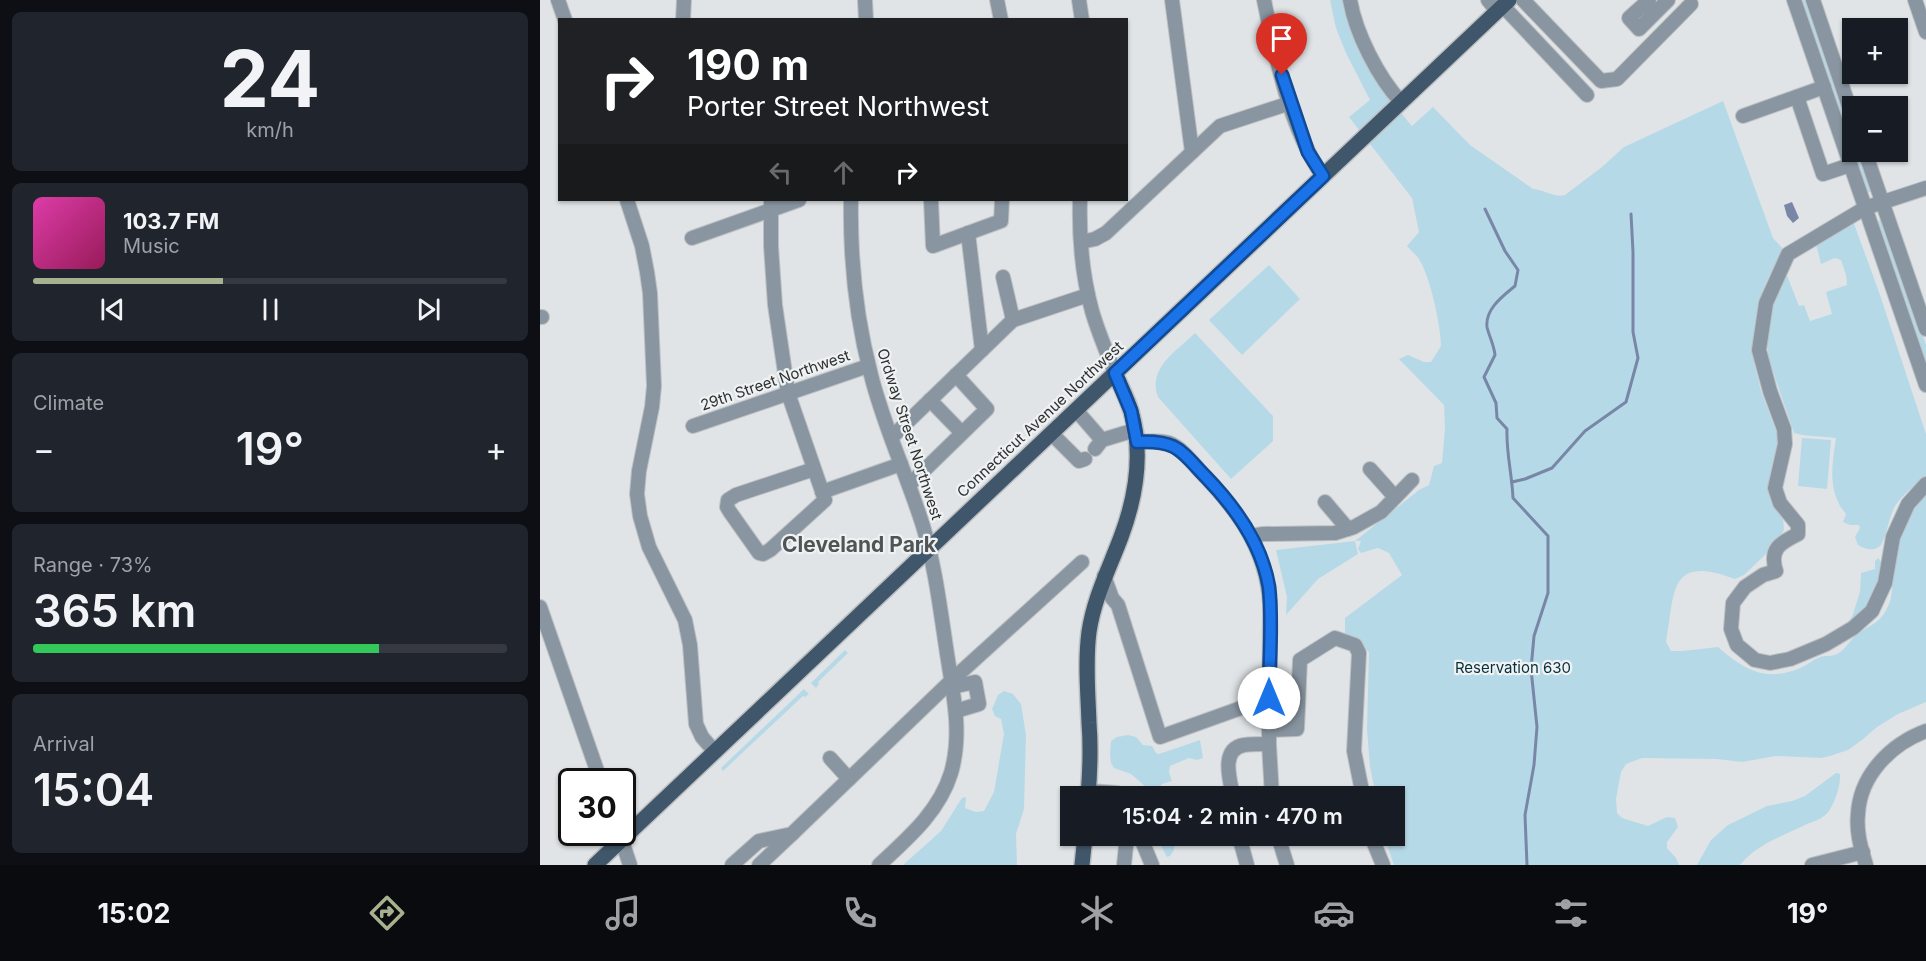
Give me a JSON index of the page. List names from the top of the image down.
{
  "streets": {
    "main road": ["Connecticut Avenue Northwest"],
    "street": ["29th Street Northwest", "Ordway Street Northwest"]
  },
  "crossings": [
    ["29th Street Northwest", "Ordway Street Northwest"],
    ["Connecticut Avenue Northwest", "Ordway Street Northwest"]
  ],
  "districts": ["Cleveland Park"],
  "parks": ["Reservation 630"],
  "page": {
    "tile": [
      ["24", "km/h"],
      "Climate",
      ["Range · 73%", "365 km"],
      ["Arrival", "15:04"]
    ],
    "map_buttons": ["+", "−"],
    "turn": ["190 m", "Porter Street Northwest"],
    "song": ["103.7 FM", "Music"],
    "heat": ["−", "19°", "+"],
    "limit": "30",
    "trip": "15:04 · 2 min · 470 m",
    "tabs": ["15:02", "19°"]
  }
}
